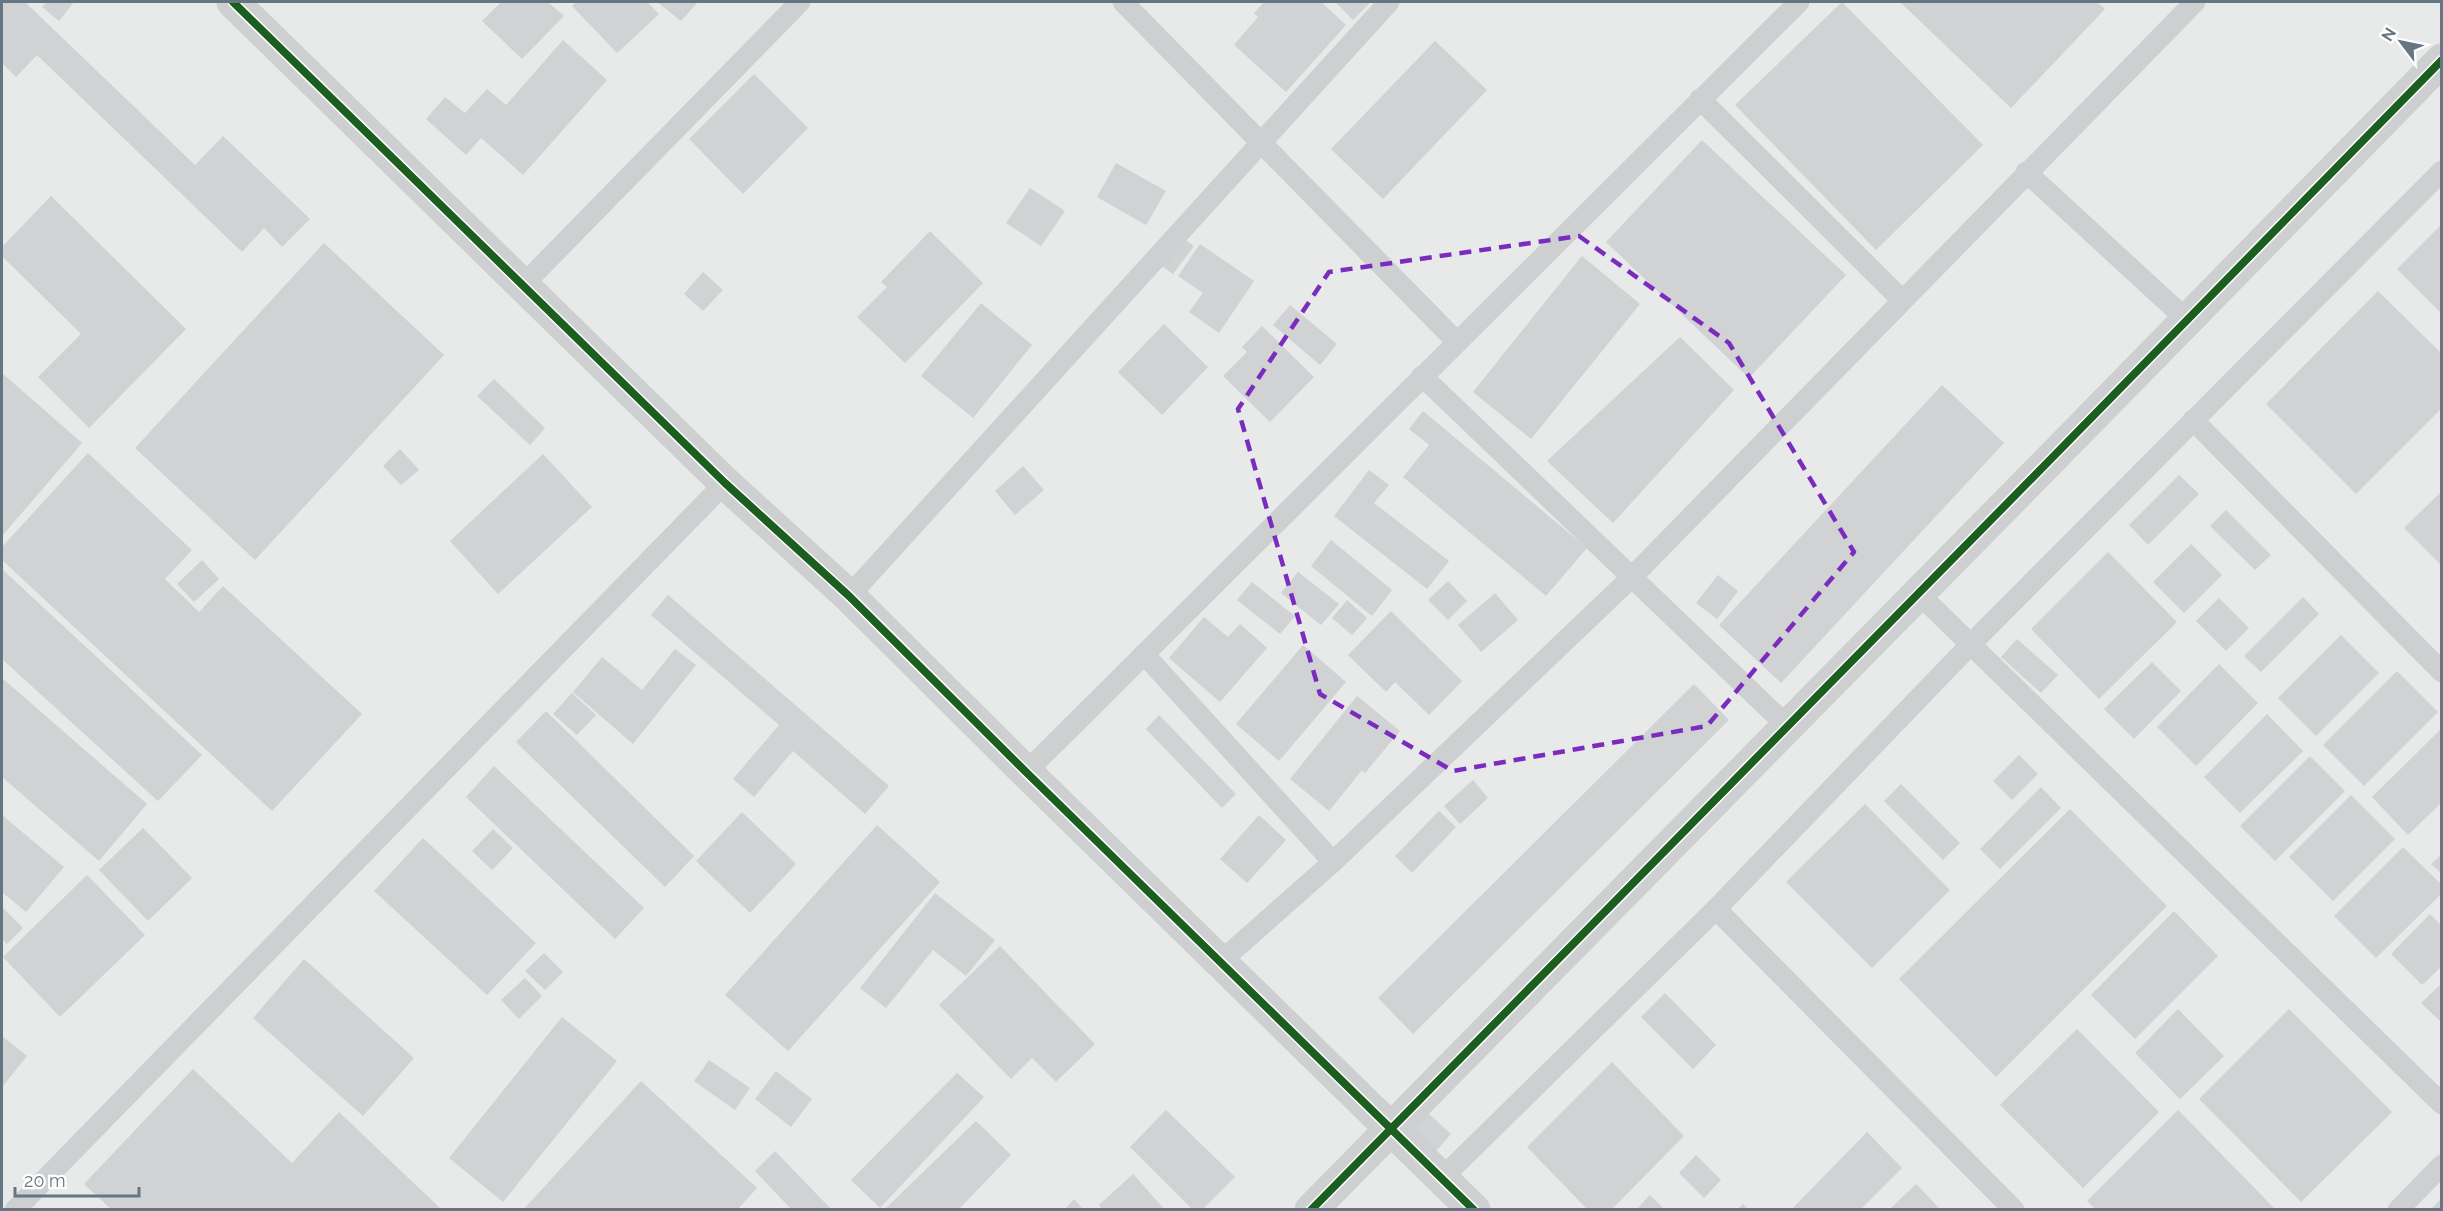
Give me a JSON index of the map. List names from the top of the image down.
{
  "scale_bar": "20 m",
  "north": "top left"
}
